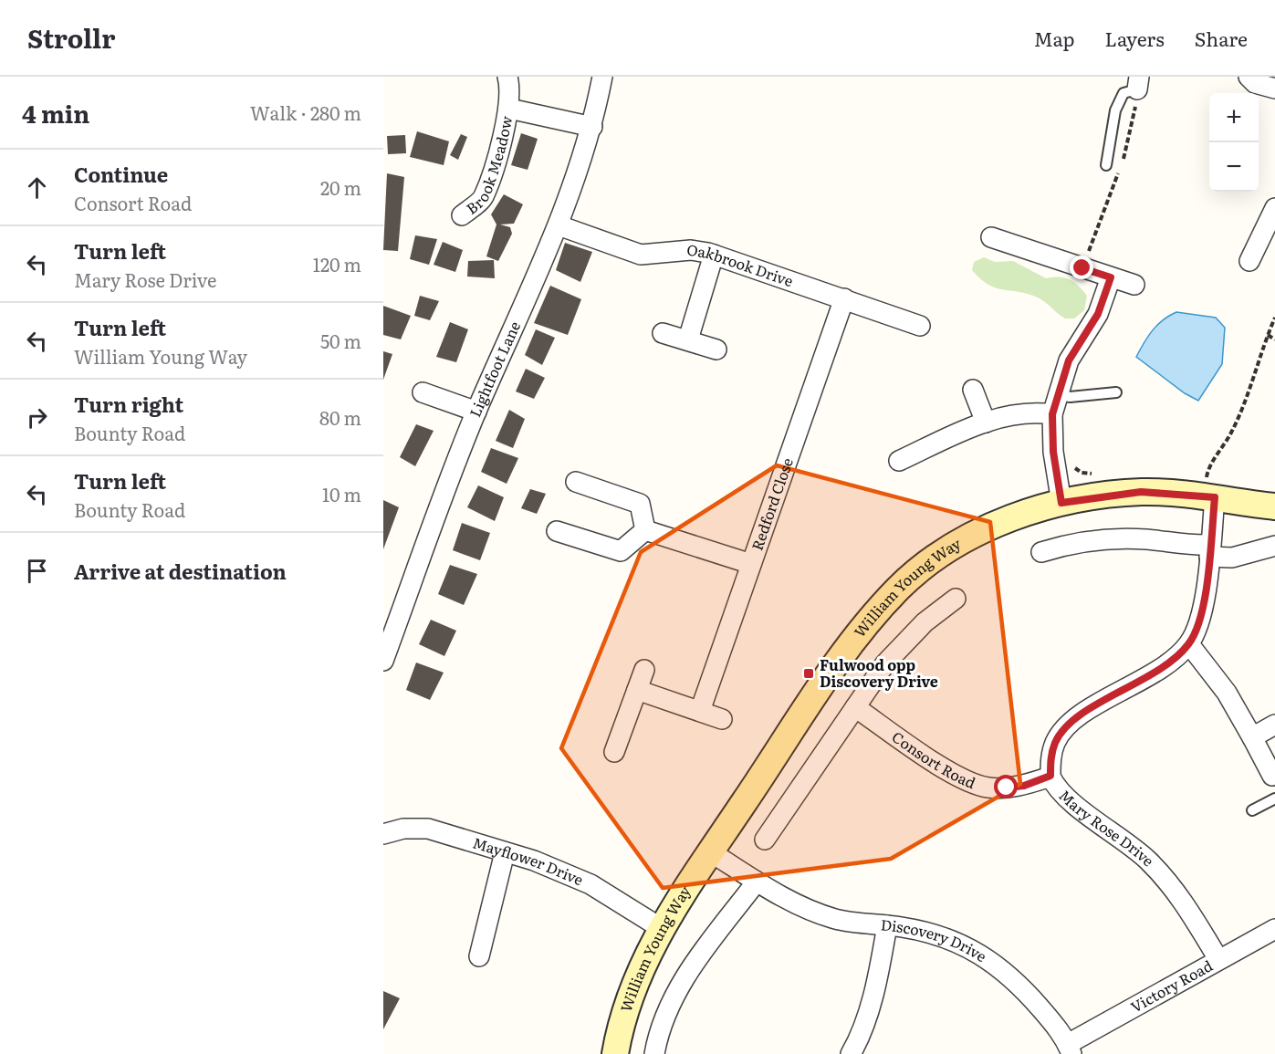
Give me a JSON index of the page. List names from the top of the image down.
{
  "streets": {
    "main road": ["William Young Way"],
    "street": [
      "Brook Meadow",
      "Oakbrook Drive",
      "Lightfoot Lane",
      "Redford Close",
      "Consort Road",
      "Mary Rose Drive",
      "Mayflower Drive",
      "Discovery Drive",
      "Victory Road"
    ]
  },
  "crossings": [
    ["Brook Meadow", "Lightfoot Lane"],
    ["Oakbrook Drive", "Lightfoot Lane"],
    ["Oakbrook Drive", "Redford Close"],
    ["William Young Way", "Mary Rose Drive"],
    ["William Young Way", "Mayflower Drive"],
    ["William Young Way", "Discovery Drive"],
    ["Consort Road", "Mary Rose Drive"],
    ["Mary Rose Drive", "Victory Road"],
    ["Discovery Drive", "Victory Road"]
  ],
  "places": {
    "transit": ["Fulwood opp Discovery Drive"]
  },
  "page": {
    "header": "Strollr",
    "nav": ["Map", "Layers", "Share"],
    "heading": ["4 min", "Walk · 280 m"],
    "map_buttons": ["+", "−"],
    "list": [
      ["Continue", "Consort Road", "20 m"],
      ["Turn left", "Mary Rose Drive", "120 m"],
      ["Turn left", "William Young Way", "50 m"],
      ["Turn right", "Bounty Road", "80 m"],
      ["Turn left", "Bounty Road", "10 m"],
      "Arrive at destination"
    ]
  }
}
